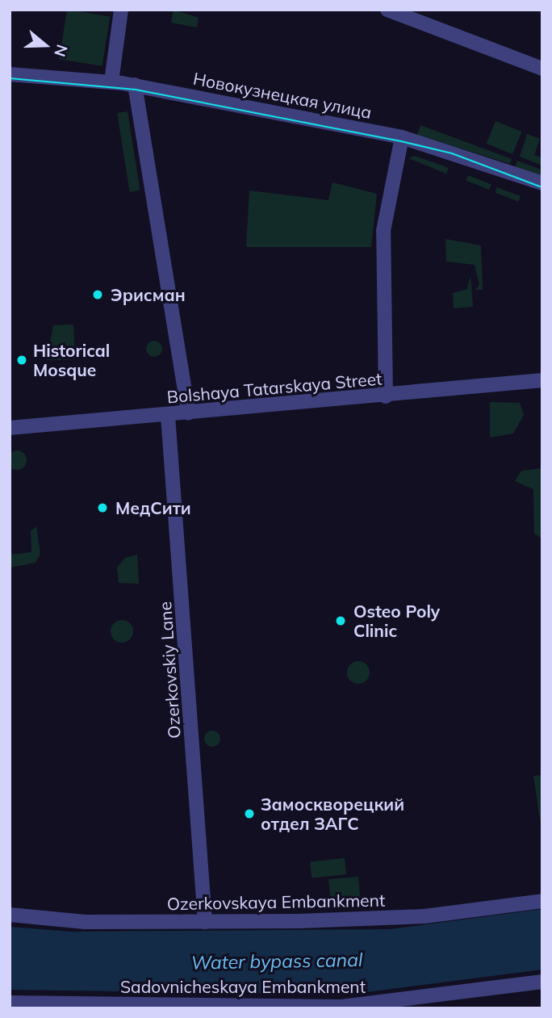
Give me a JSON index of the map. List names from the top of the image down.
{
  "streets": {
    "street": [
      "Новокузнецкая улица",
      "Bolshaya Tatarskaya Street",
      "Ozerkovskiy Lane",
      "Ozerkovskaya Embankment",
      "Sadovnicheskaya Embankment"
    ]
  },
  "crossings": [
    ["Bolshaya Tatarskaya Street", "Ozerkovskiy Lane"],
    ["Ozerkovskiy Lane", "Ozerkovskaya Embankment"]
  ],
  "water": ["Water bypass canal"],
  "places": [
    "Эрисман",
    "Historical Mosque",
    "МедСити",
    "Osteo Poly Clinic",
    "Замоскворецкий отдел ЗАГС"
  ],
  "north": "right"
}
